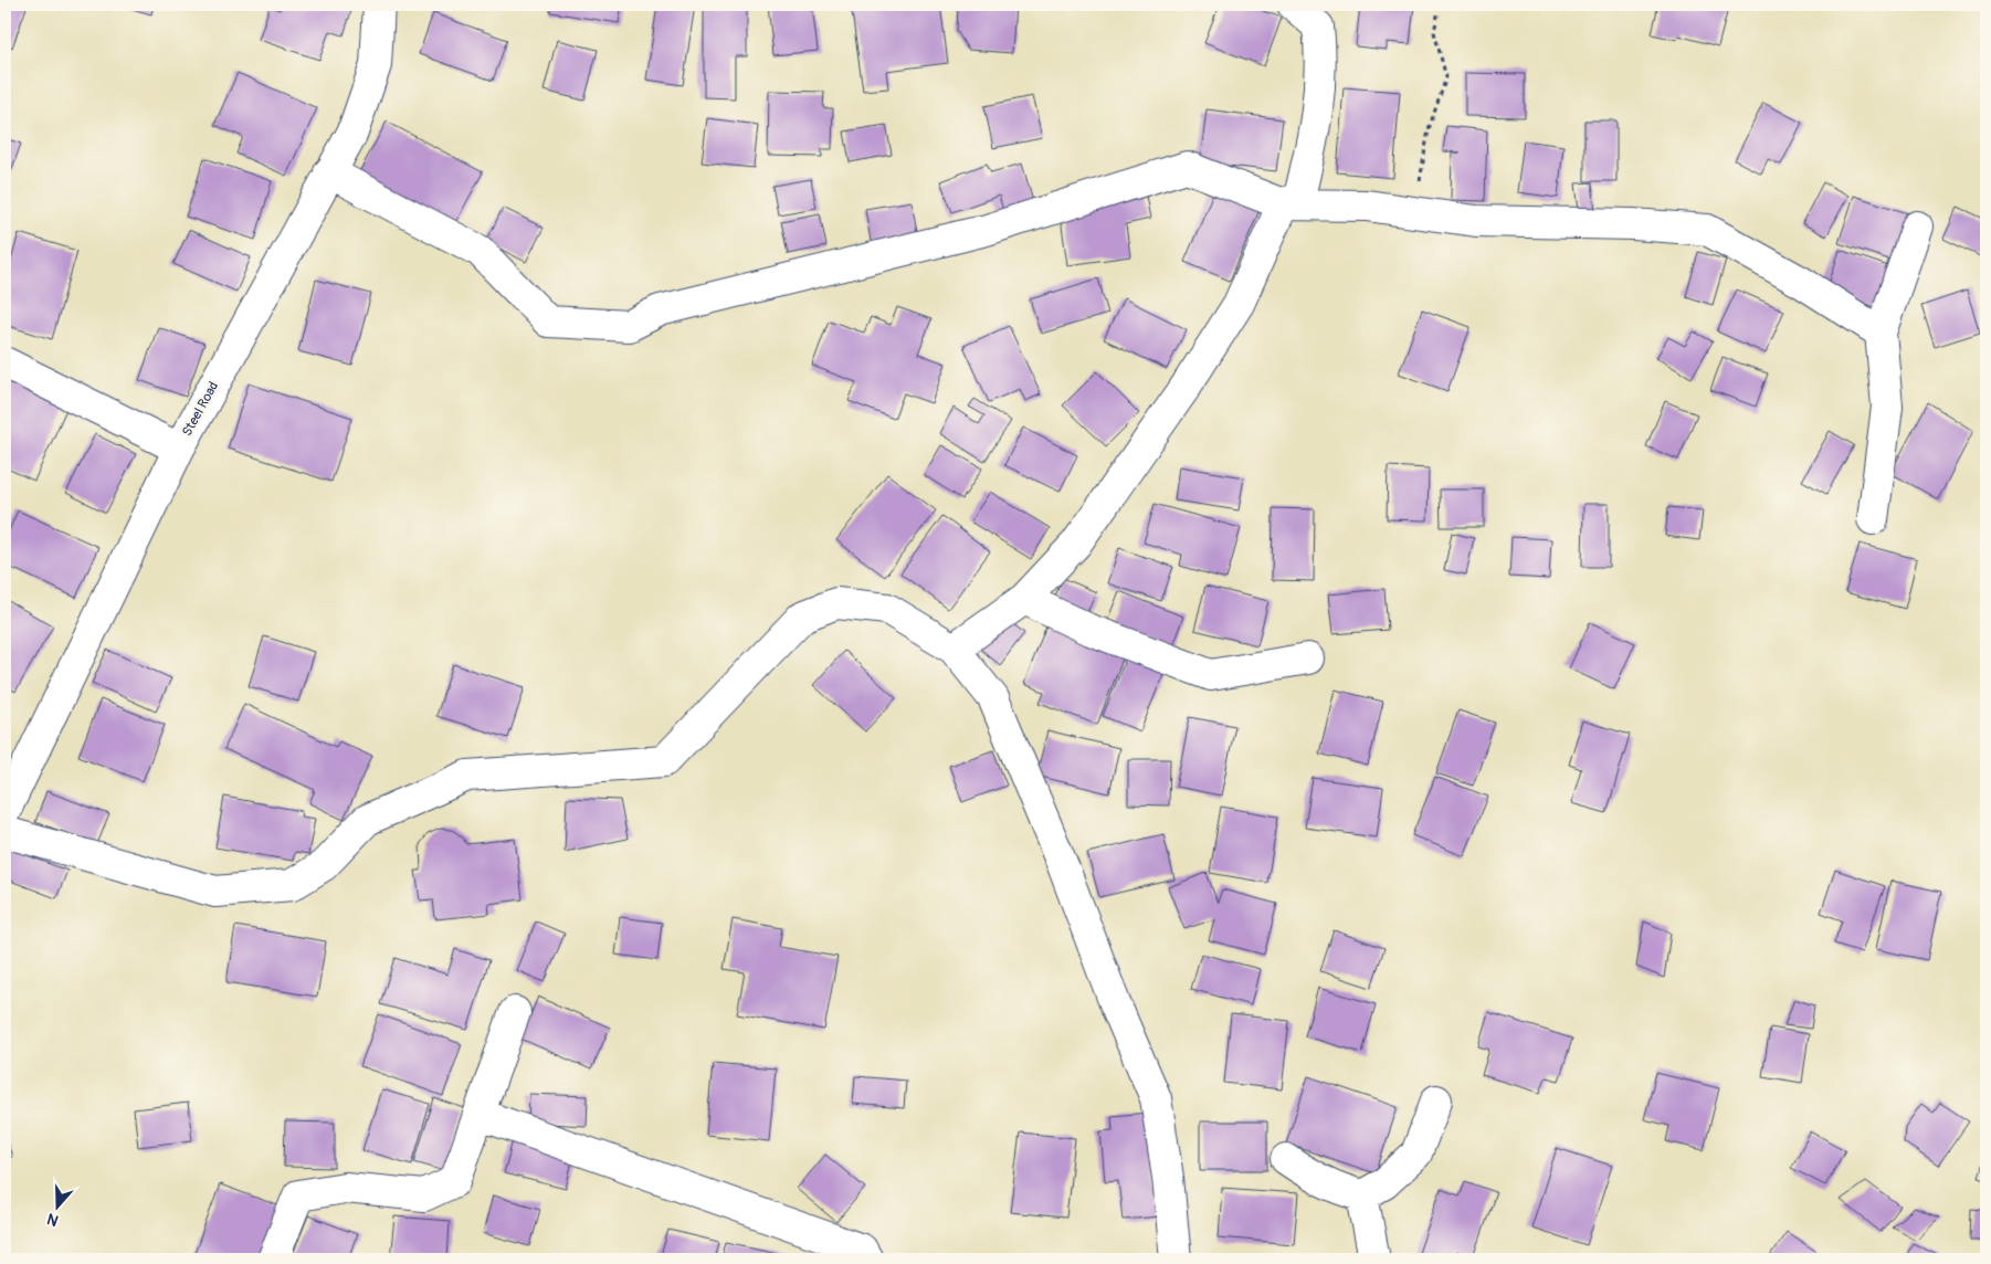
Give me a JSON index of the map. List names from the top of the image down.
{
  "streets": {
    "street": ["Steel Road"]
  },
  "north": "bottom"
}
